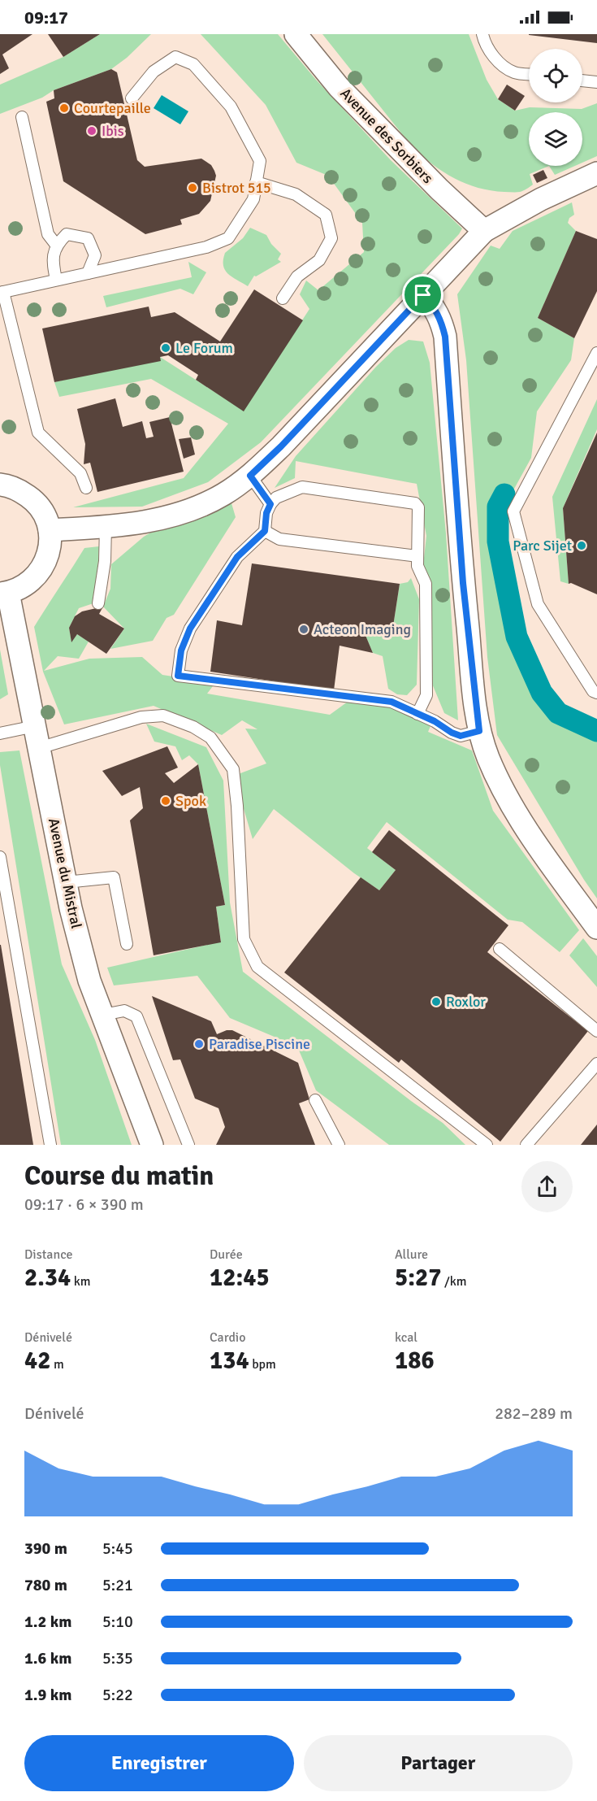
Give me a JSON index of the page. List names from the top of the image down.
{
  "streets": {
    "street": ["Avenue des Sorbiers", "Avenue du Mistral"]
  },
  "places": [
    "Courtepaille",
    "Ibis",
    "Bistrot 515",
    "Le Forum",
    "Parc Sijet",
    "Acteon Imaging",
    "Spok",
    "Roxlor",
    "Paradise Piscine"
  ],
  "page": {
    "status": "09:17",
    "heading": ["Course du matin", "09:17 · 6 × 390 m"],
    "stats": [
      ["Distance", "2.34 km"],
      ["Durée", "12:45"],
      ["Allure", "5:27 /km"],
      ["Dénivelé", "42 m"],
      ["Cardio", "134 bpm"],
      ["kcal", "186"]
    ],
    "chart": ["Dénivelé", "282–289 m"],
    "list": [
      {
        "name": "390 m",
        "note": "5:45"
      },
      {
        "name": "780 m",
        "note": "5:21"
      },
      {
        "name": "1.2 km",
        "note": "5:10"
      },
      {
        "name": "1.6 km",
        "note": "5:35"
      },
      {
        "name": "1.9 km",
        "note": "5:22"
      }
    ],
    "buttons": ["Enregistrer", "Partager"]
  }
}
